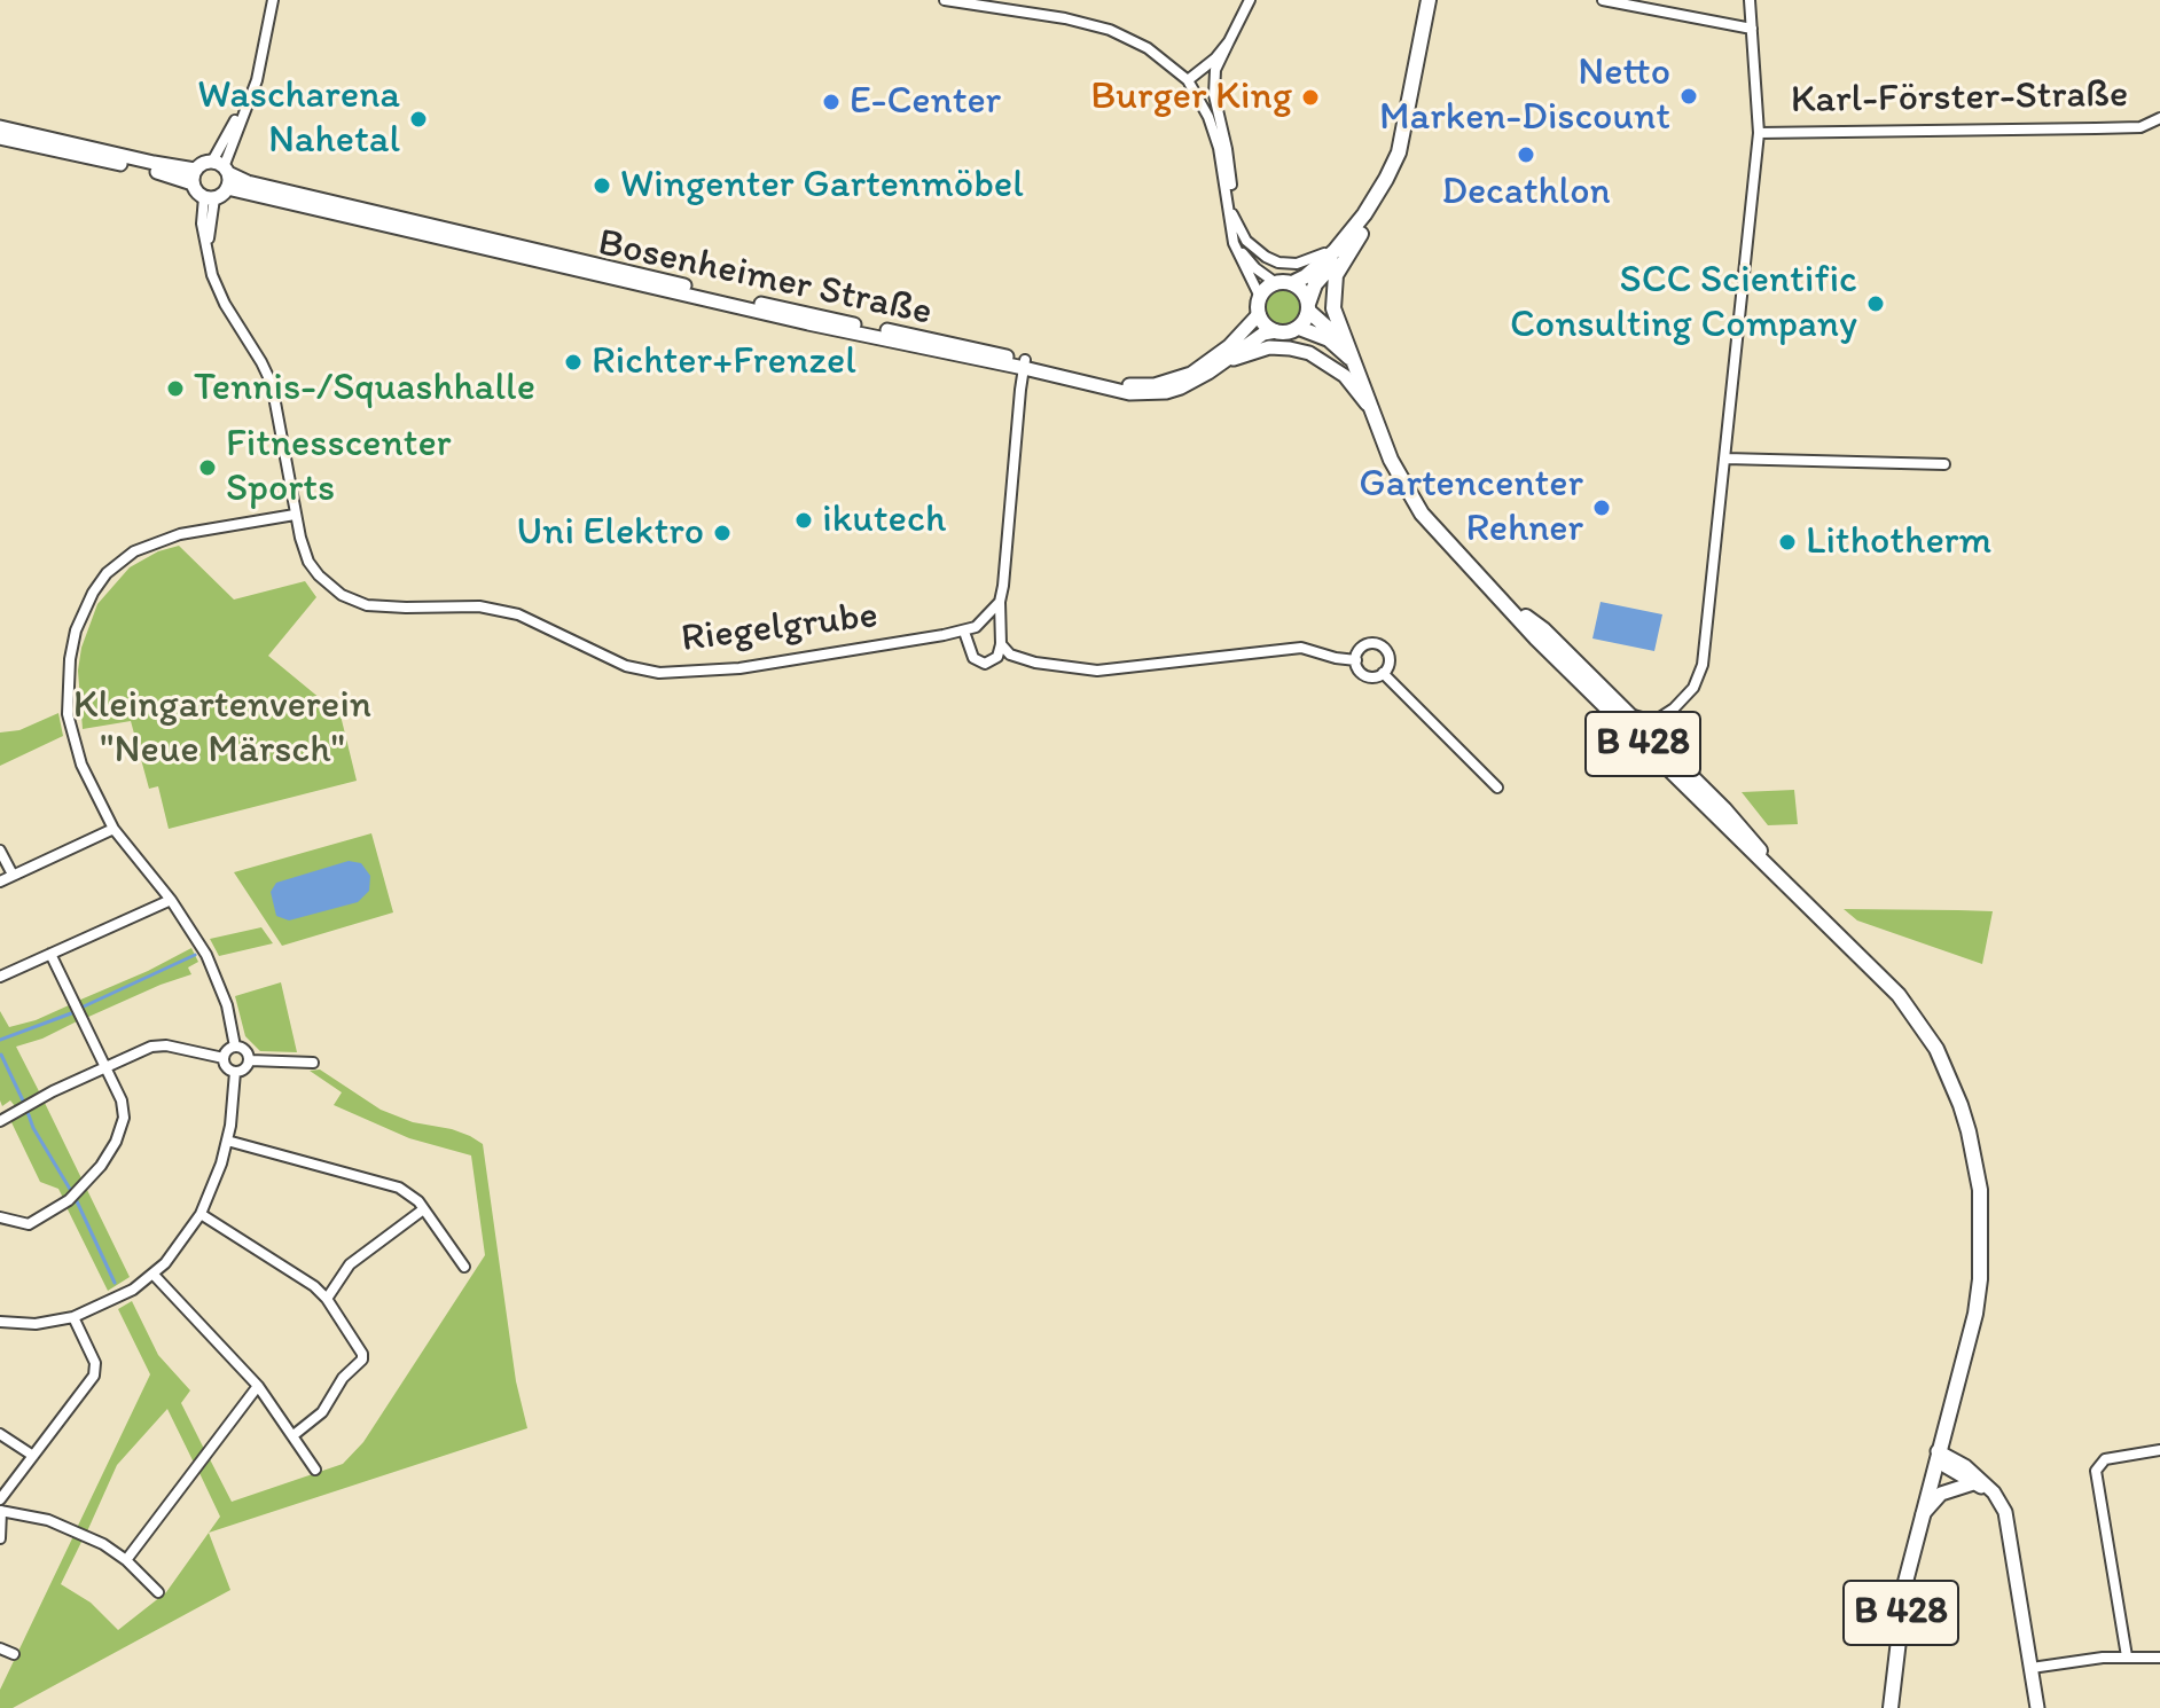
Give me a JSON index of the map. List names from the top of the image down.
{
  "streets": {
    "main road": ["B 428"],
    "street": ["Karl-Förster-Straße", "Bosenheimer Straße", "Riegelgrube"]
  },
  "crossings": [
    ["Bosenheimer Straße", "B 428"]
  ],
  "parks": ["Kleingartenverein \"Neue Märsch\""],
  "places": [
    "Netto Marken-Discount",
    "Burger King",
    "E-Center",
    "Wascharena Nahetal",
    "Decathlon",
    "Wingenter Gartenmöbel",
    "SCC Scientific Consulting Company",
    "Richter+Frenzel",
    "Tennis-/Squashhalle",
    "Fitnesscenter Sports",
    "Gartencenter Rehner",
    "ikutech",
    "Uni Elektro",
    "Lithotherm"
  ]
}
